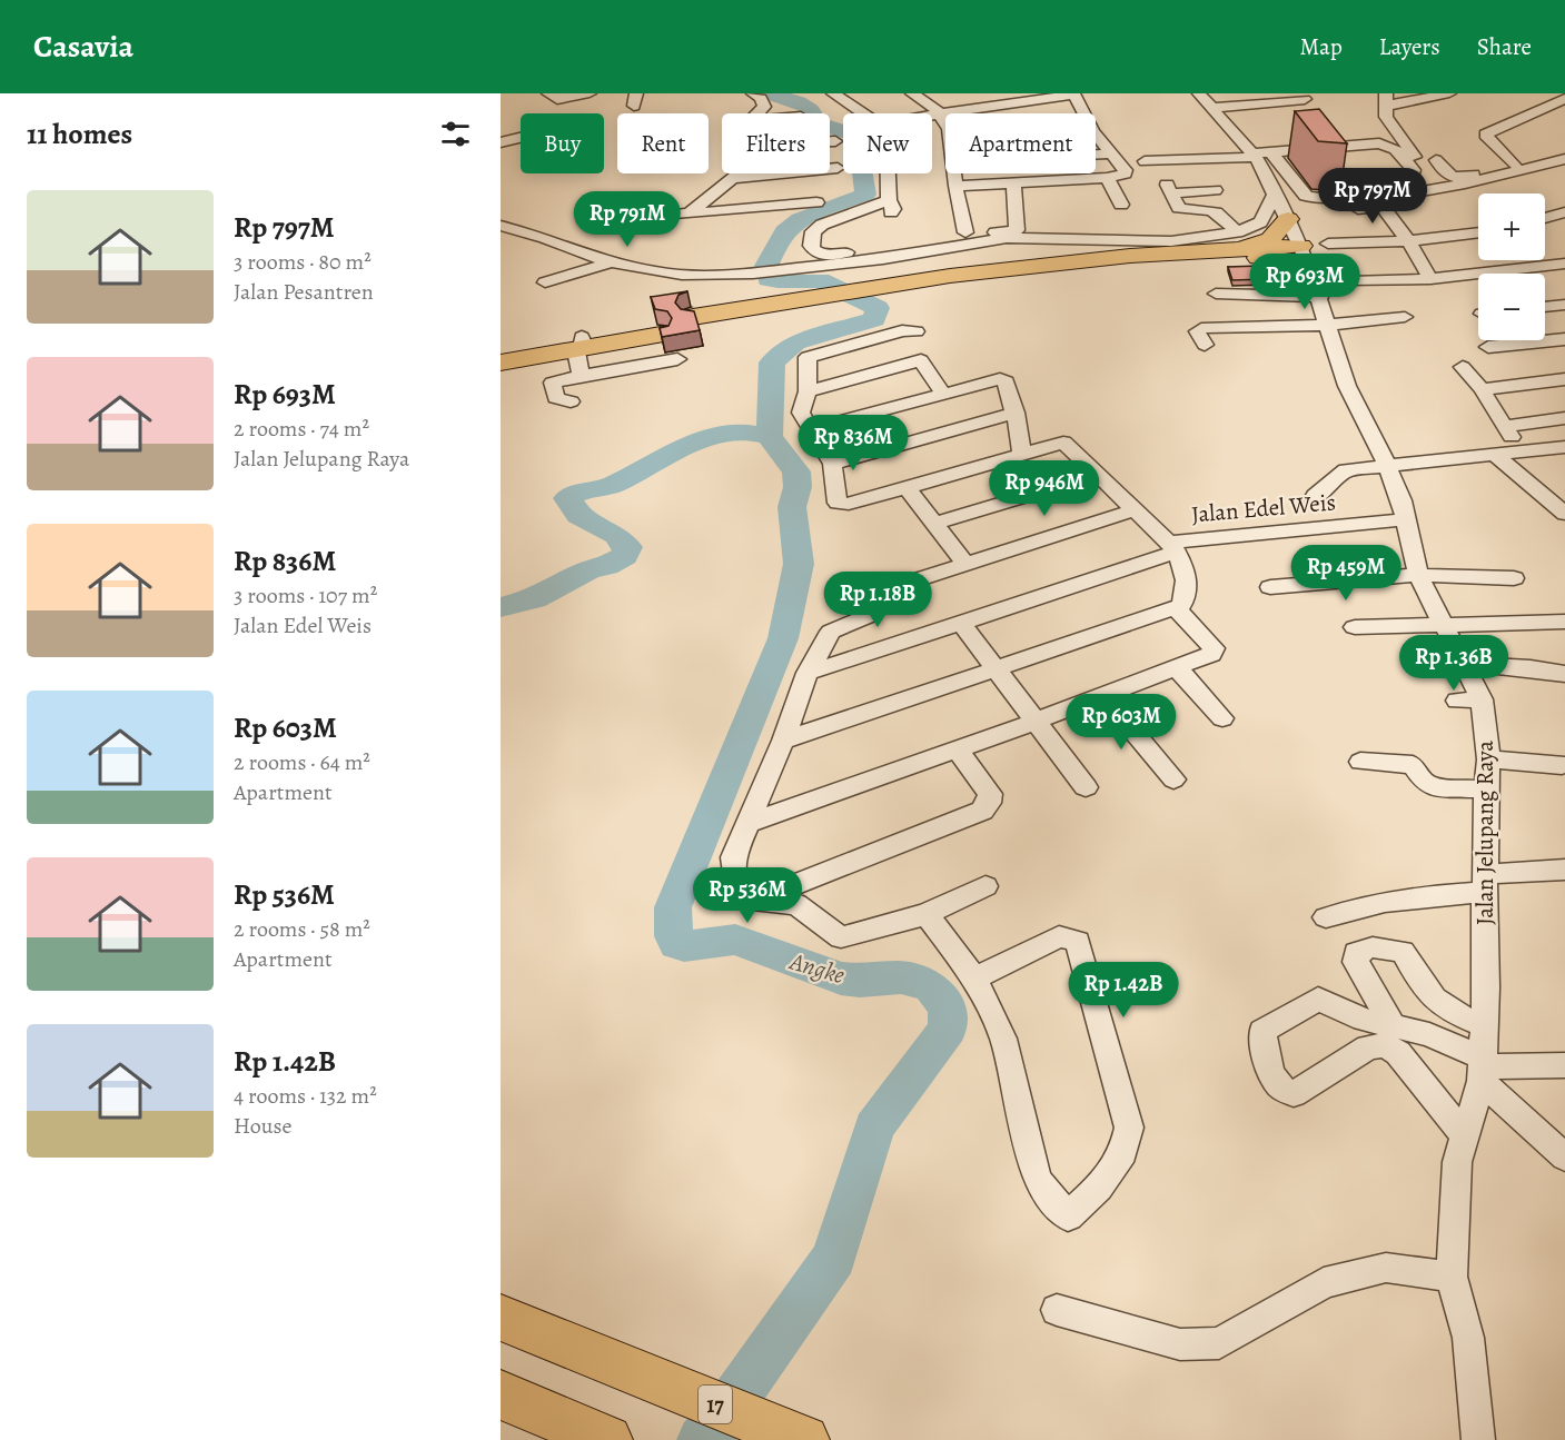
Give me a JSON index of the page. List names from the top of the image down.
{
  "streets": {
    "highway": ["17"],
    "street": ["Jalan Edel Weis", "Jalan Jelupang Raya"]
  },
  "crossings": [
    ["Jalan Edel Weis", "Jalan Jelupang Raya"]
  ],
  "water": ["Angke"],
  "page": {
    "header": "Casavia",
    "nav": ["Map", "Layers", "Share"],
    "heading": "11 homes",
    "chip": [
      "Buy",
      "Rent",
      "Filters",
      "New",
      "Apartment"
    ],
    "price": [
      "Rp 797M",
      "Rp 791M",
      "Rp 693M",
      "Rp 836M",
      "Rp 946M",
      "Rp 459M",
      "Rp 1.18B",
      "Rp 1.36B",
      "Rp 603M",
      "Rp 536M",
      "Rp 1.42B"
    ],
    "list": [
      {
        "name": "Rp 797M",
        "note": "3 rooms · 80 m² · Jalan Pesantren"
      },
      {
        "name": "Rp 693M",
        "note": "2 rooms · 74 m² · Jalan Jelupang Raya"
      },
      {
        "name": "Rp 836M",
        "note": "3 rooms · 107 m² · Jalan Edel Weis"
      },
      {
        "name": "Rp 603M",
        "note": "2 rooms · 64 m² · Apartment"
      },
      {
        "name": "Rp 536M",
        "note": "2 rooms · 58 m² · Apartment"
      },
      {
        "name": "Rp 1.42B",
        "note": "4 rooms · 132 m² · House"
      }
    ],
    "map_buttons": ["+", "−"]
  }
}
